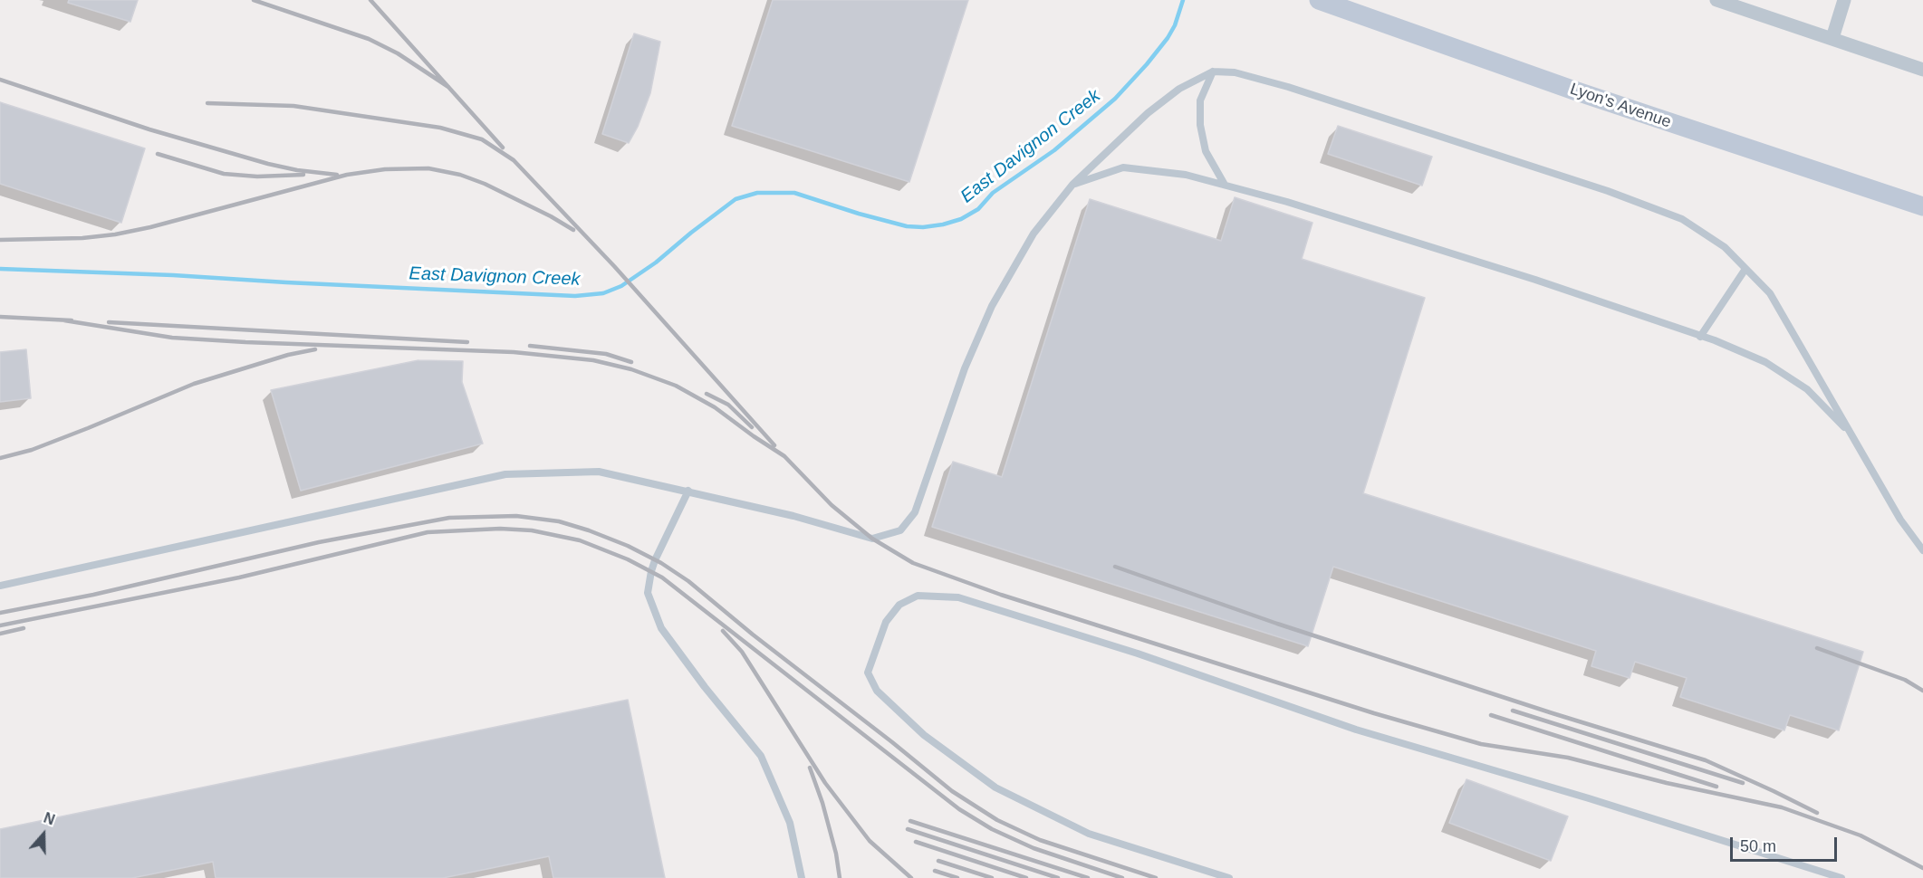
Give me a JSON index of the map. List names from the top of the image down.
{
  "streets": {
    "main road": ["Lyon's Avenue"]
  },
  "water": ["East Davignon Creek"],
  "scale_bar": "50 m",
  "north": "top"
}
